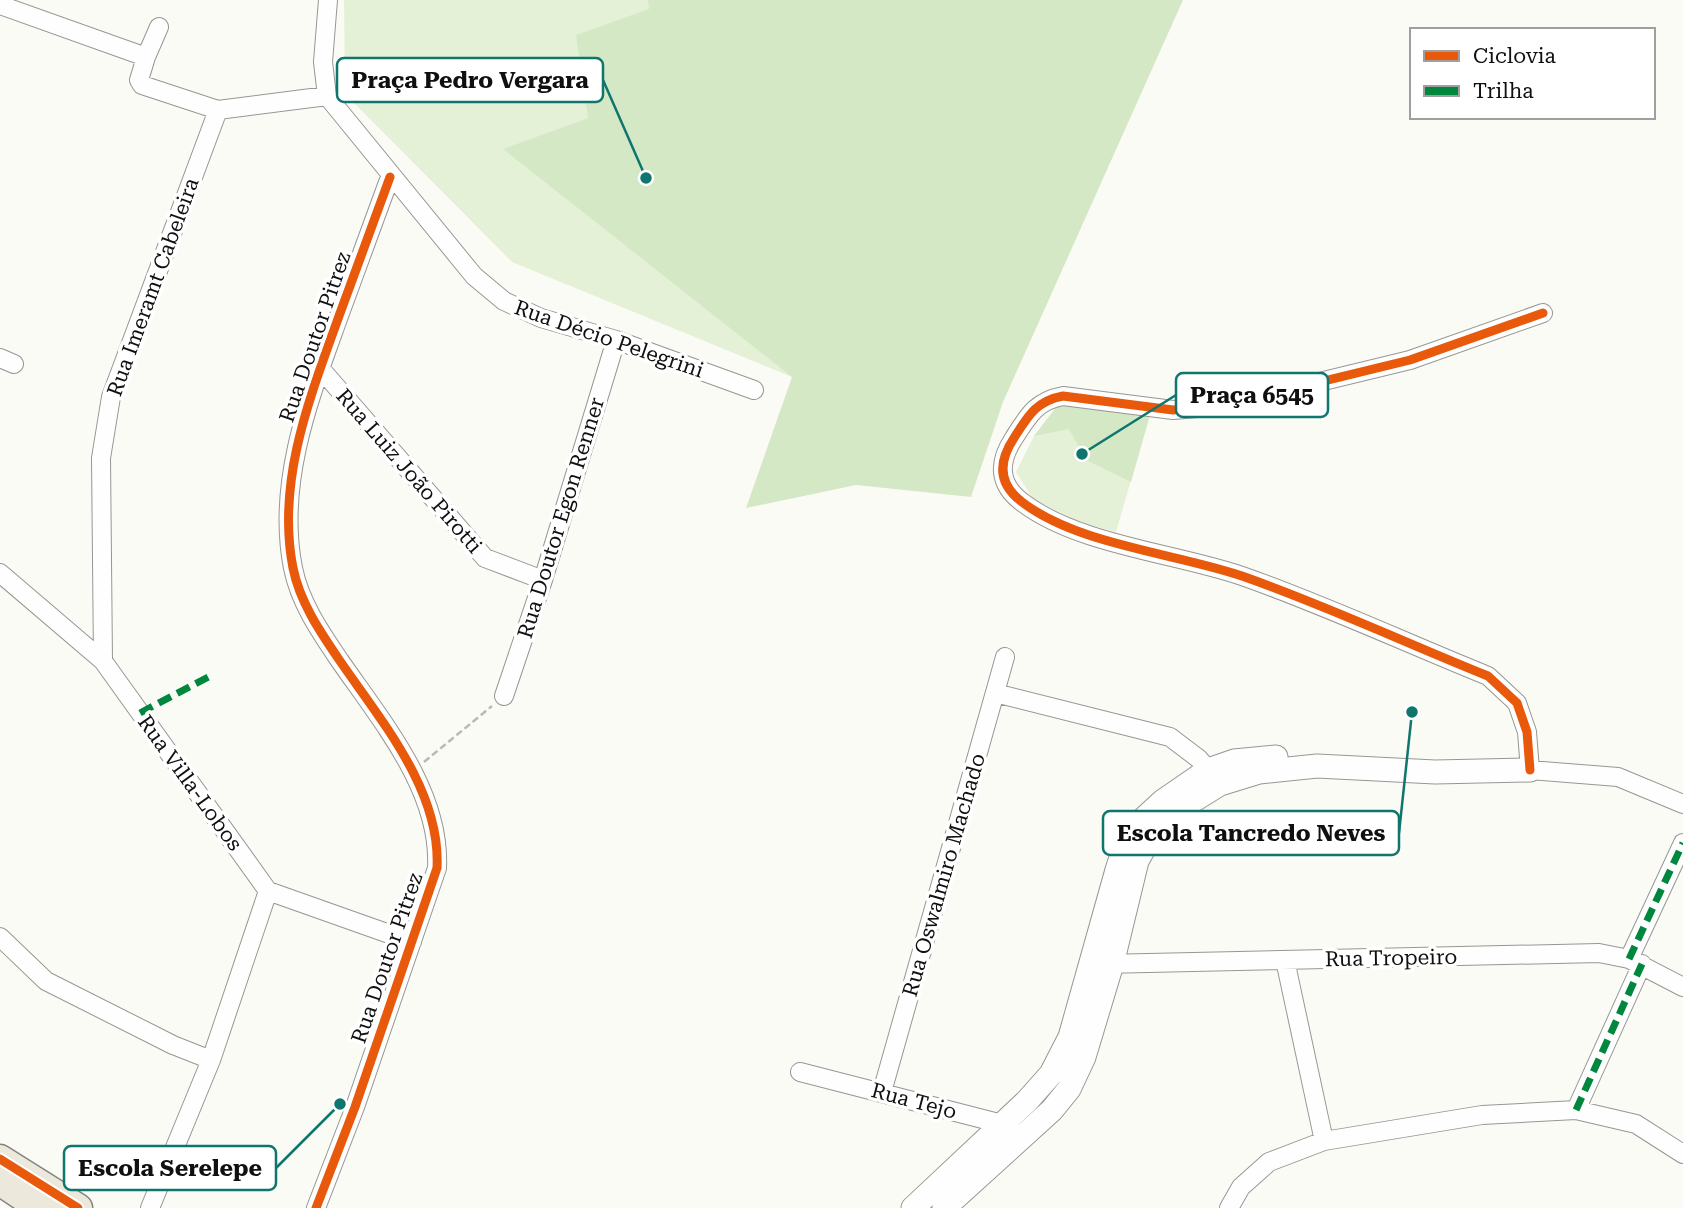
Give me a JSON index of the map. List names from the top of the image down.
{
  "streets": {
    "street": [
      "Rua Imeramt Cabeleira",
      "Rua Doutor Pitrez",
      "Rua Décio Pelegrini",
      "Rua Luiz João Pirotti",
      "Rua Doutor Egon Renner",
      "Rua Villa-Lobos",
      "Rua Oswalmiro Machado",
      "Rua Tropeiro",
      "Rua Tejo"
    ]
  },
  "crossings": [
    ["Rua Imeramt Cabeleira", "Rua Villa-Lobos"],
    ["Rua Doutor Pitrez", "Rua Décio Pelegrini"],
    ["Rua Doutor Pitrez", "Rua Luiz João Pirotti"],
    ["Rua Décio Pelegrini", "Rua Doutor Egon Renner"],
    ["Rua Luiz João Pirotti", "Rua Doutor Egon Renner"],
    ["Rua Oswalmiro Machado", "Rua Tejo"]
  ],
  "places": [
    "Praça Pedro Vergara",
    "Praça 6545",
    "Escola Tancredo Neves",
    "Escola Serelepe"
  ],
  "legend": ["Ciclovia", "Trilha"]
}
